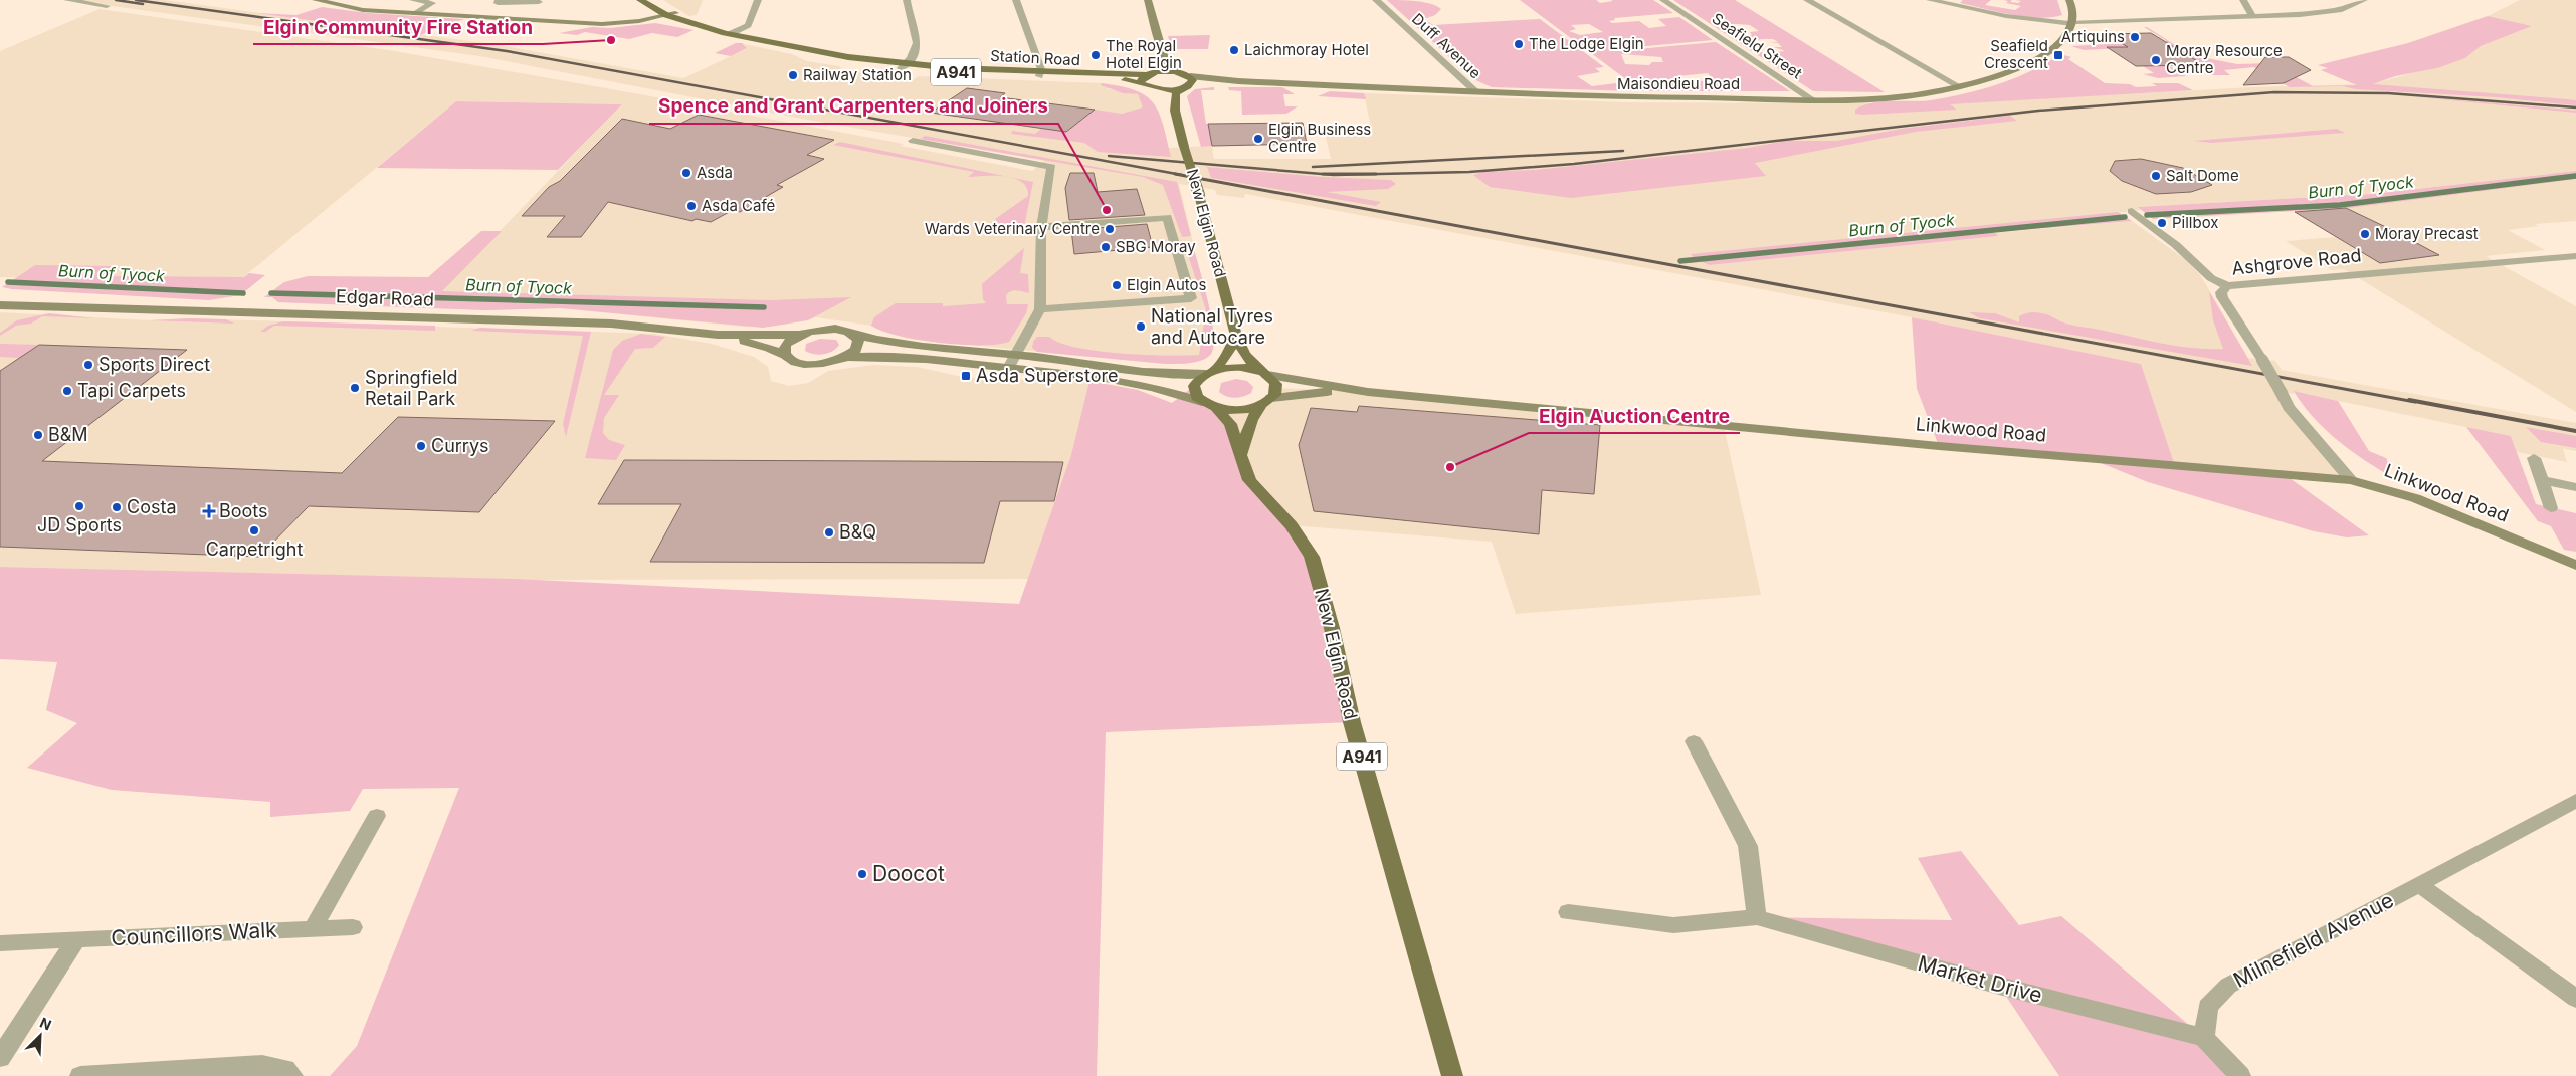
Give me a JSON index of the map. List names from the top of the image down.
{
  "streets": {
    "main road": ["Station Road", "A941", "New Elgin Road"],
    "street": [
      "Duff Avenue",
      "Seafield Street",
      "Maisondieu Road",
      "Ashgrove Road",
      "Edgar Road",
      "Linkwood Road",
      "Councillors Walk",
      "Milnefield Avenue",
      "Market Drive"
    ]
  },
  "crossings": [
    ["Duff Avenue", "Maisondieu Road"],
    ["Seafield Street", "Maisondieu Road"],
    ["Station Road", "A941"],
    ["New Elgin Road", "Linkwood Road"],
    ["Ashgrove Road", "Linkwood Road"],
    ["Milnefield Avenue", "Market Drive"]
  ],
  "water": ["Burn of Tyock"],
  "places": {
    "other": [
      "Artiquins",
      "Elgin Community Fire Station",
      "The Lodge Elgin",
      "Laichmoray Hotel",
      "The Royal Hotel Elgin",
      "Moray Resource Centre",
      "Railway Station",
      "Elgin Business Centre",
      "Asda",
      "Salt Dome",
      "Asda Café",
      "Spence and Grant Carpenters and Joiners",
      "Pillbox",
      "Wards Veterinary Centre",
      "Moray Precast",
      "SBG Moray",
      "Elgin Autos",
      "National Tyres and Autocare",
      "Sports Direct",
      "Springfield Retail Park",
      "Tapi Carpets",
      "B&M",
      "Currys",
      "Elgin Auction Centre",
      "JD Sports",
      "Costa",
      "Carpetright",
      "B&Q",
      "Doocot"
    ],
    "transit": ["Seafield Crescent", "Asda Superstore"],
    "health": ["Boots"]
  },
  "north": "top right"
}
